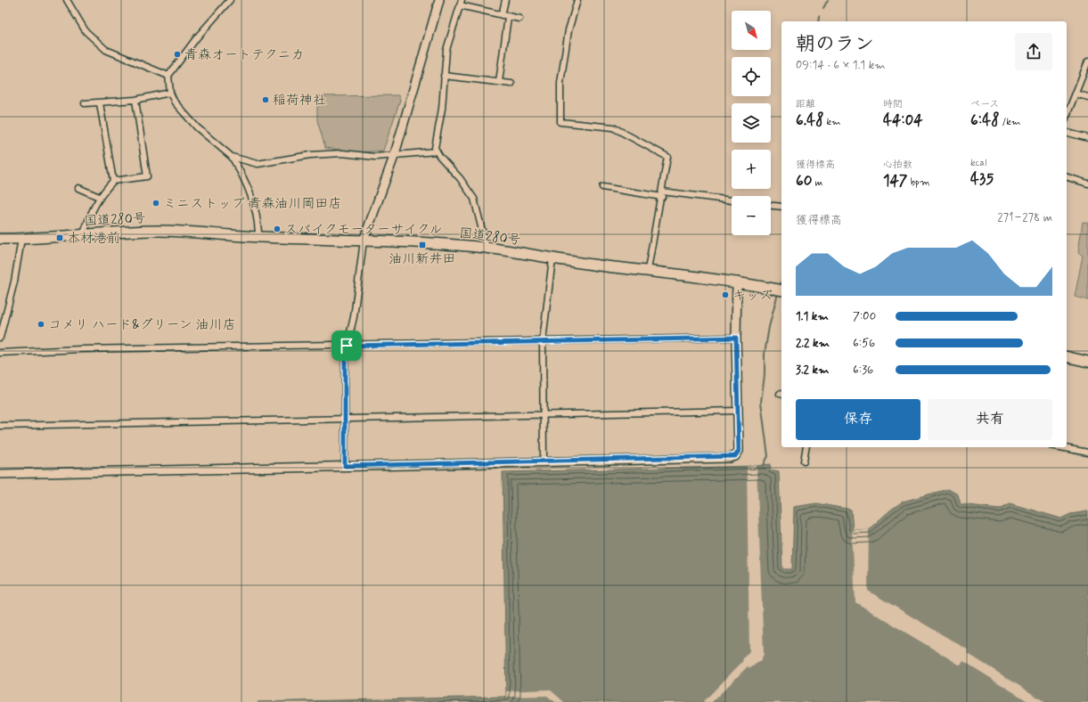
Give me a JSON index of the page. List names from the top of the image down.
{
  "streets": {
    "highway": ["国道280号"]
  },
  "places": {
    "other": [
      "青森オートテクニカ",
      "稲荷神社",
      "ミニストップ 青森油川岡田店",
      "スパイクモーターサイクル",
      "キッズ",
      "コメリ ハード&グリーン 油川店"
    ],
    "transit": ["木材港前", "油川新井田"]
  },
  "north": "bottom right",
  "page": {
    "map_buttons": ["+", "−"],
    "heading": ["朝のラン", "09:14 · 6 × 1.1 km"],
    "stats": [
      ["距離", "6.48 km"],
      ["時間", "44:04"],
      ["ペース", "6:48 /km"],
      ["獲得標高", "60 m"],
      ["心拍数", "147 bpm"],
      ["kcal", "435"]
    ],
    "chart": ["獲得標高", "271–278 m"],
    "list": [
      {
        "name": "1.1 km",
        "note": "7:00"
      },
      {
        "name": "2.2 km",
        "note": "6:56"
      },
      {
        "name": "3.2 km",
        "note": "6:36"
      }
    ],
    "buttons": ["保存", "共有"]
  }
}
